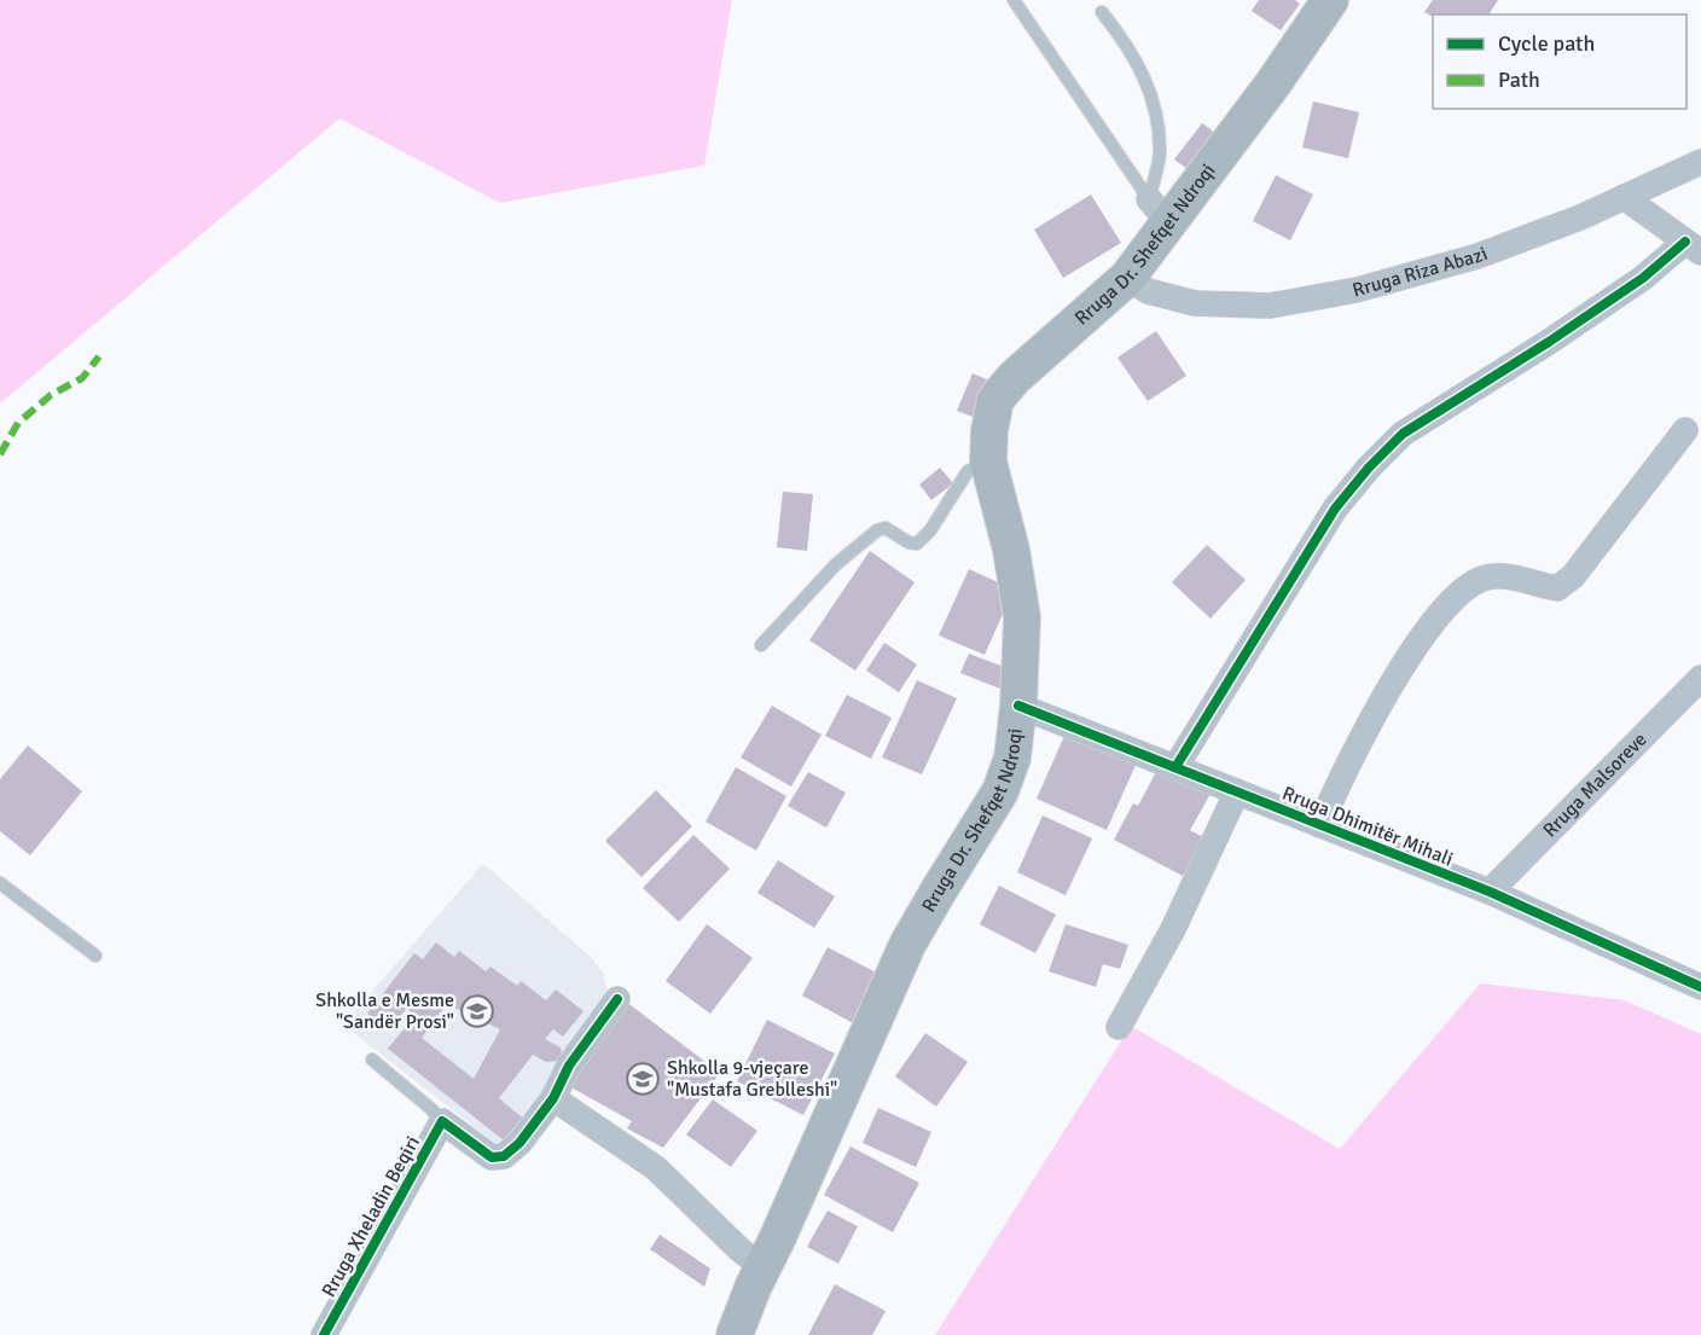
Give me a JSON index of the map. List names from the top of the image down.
{
  "streets": {
    "main road": ["Rruga Dr. Shefqet Ndroqi"],
    "street": [
      "Rruga Riza Abazi",
      "Rruga Malsoreve",
      "Rruga Dhimitër Mihali",
      "Rruga Xheladin Beqiri"
    ]
  },
  "crossings": [
    ["Rruga Dr. Shefqet Ndroqi", "Rruga Riza Abazi"],
    ["Rruga Dr. Shefqet Ndroqi", "Rruga Dhimitër Mihali"],
    ["Rruga Malsoreve", "Rruga Dhimitër Mihali"]
  ],
  "places": {
    "school or university": ["Shkolla e Mesme \"Sandër Prosi\"", "Shkolla 9-vjeçare \"Mustafa Greblleshi\""]
  },
  "legend": ["Cycle path", "Path"]
}
